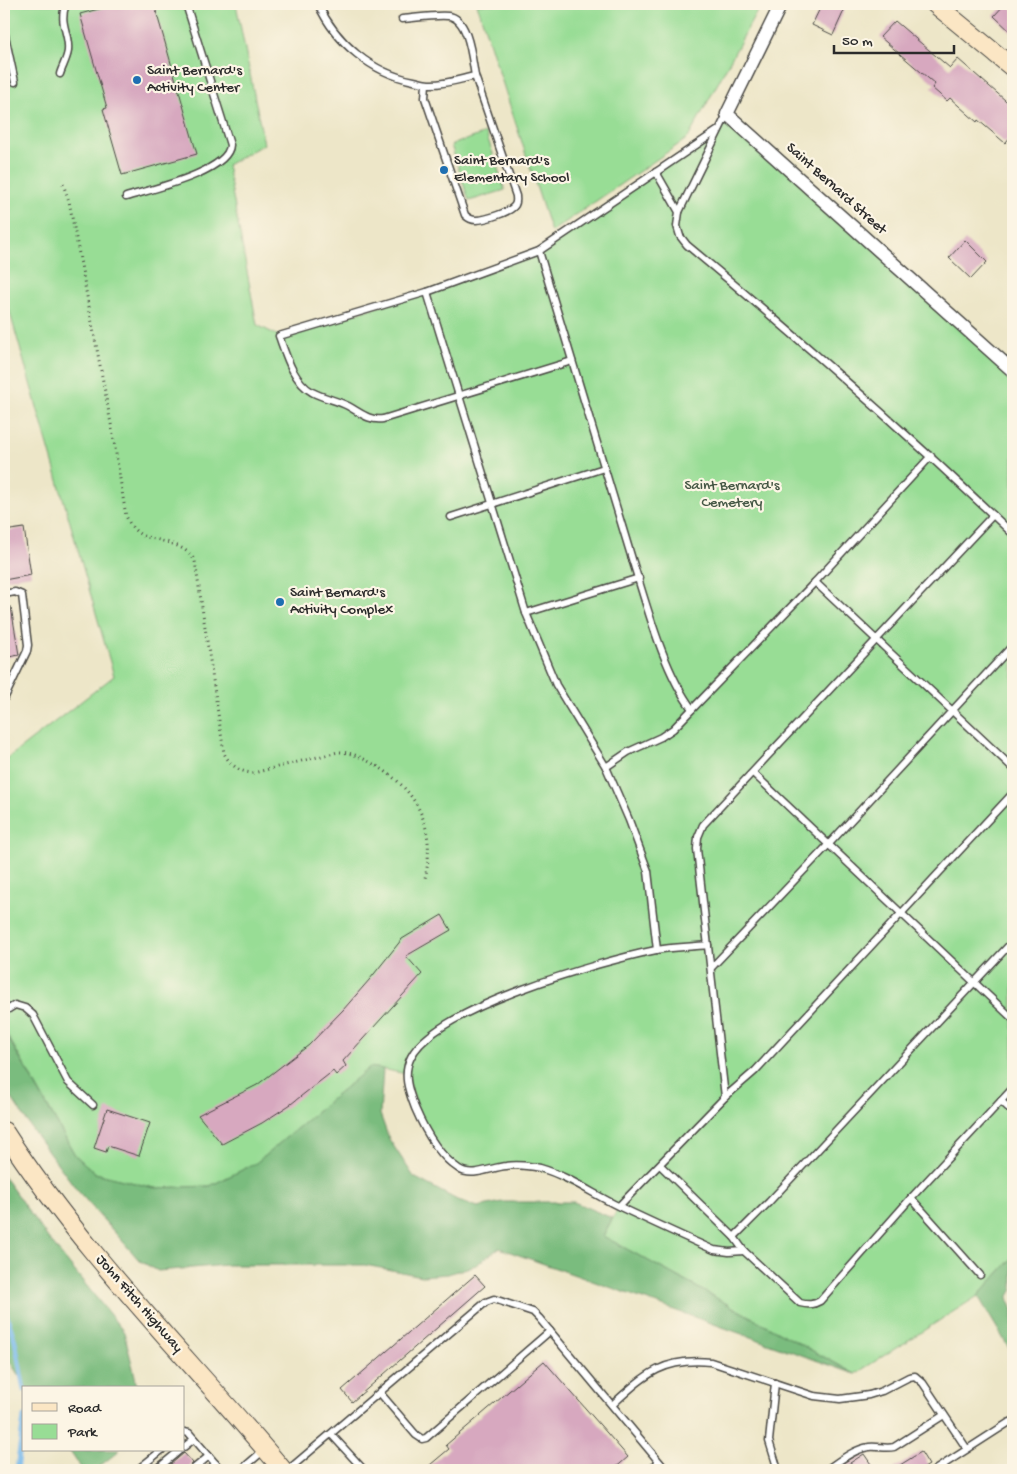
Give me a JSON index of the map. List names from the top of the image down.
{
  "streets": {
    "main road": ["John Fitch Highway"],
    "street": ["Saint Bernard Street"]
  },
  "parks": ["Saint Bernard's Cemetery"],
  "places": ["Saint Bernard's Activity Center", "Saint Bernard's Elementary School", "Saint Bernard's Activity Complex"],
  "legend": ["Road", "Park"],
  "scale_bar": "50 m"
}
